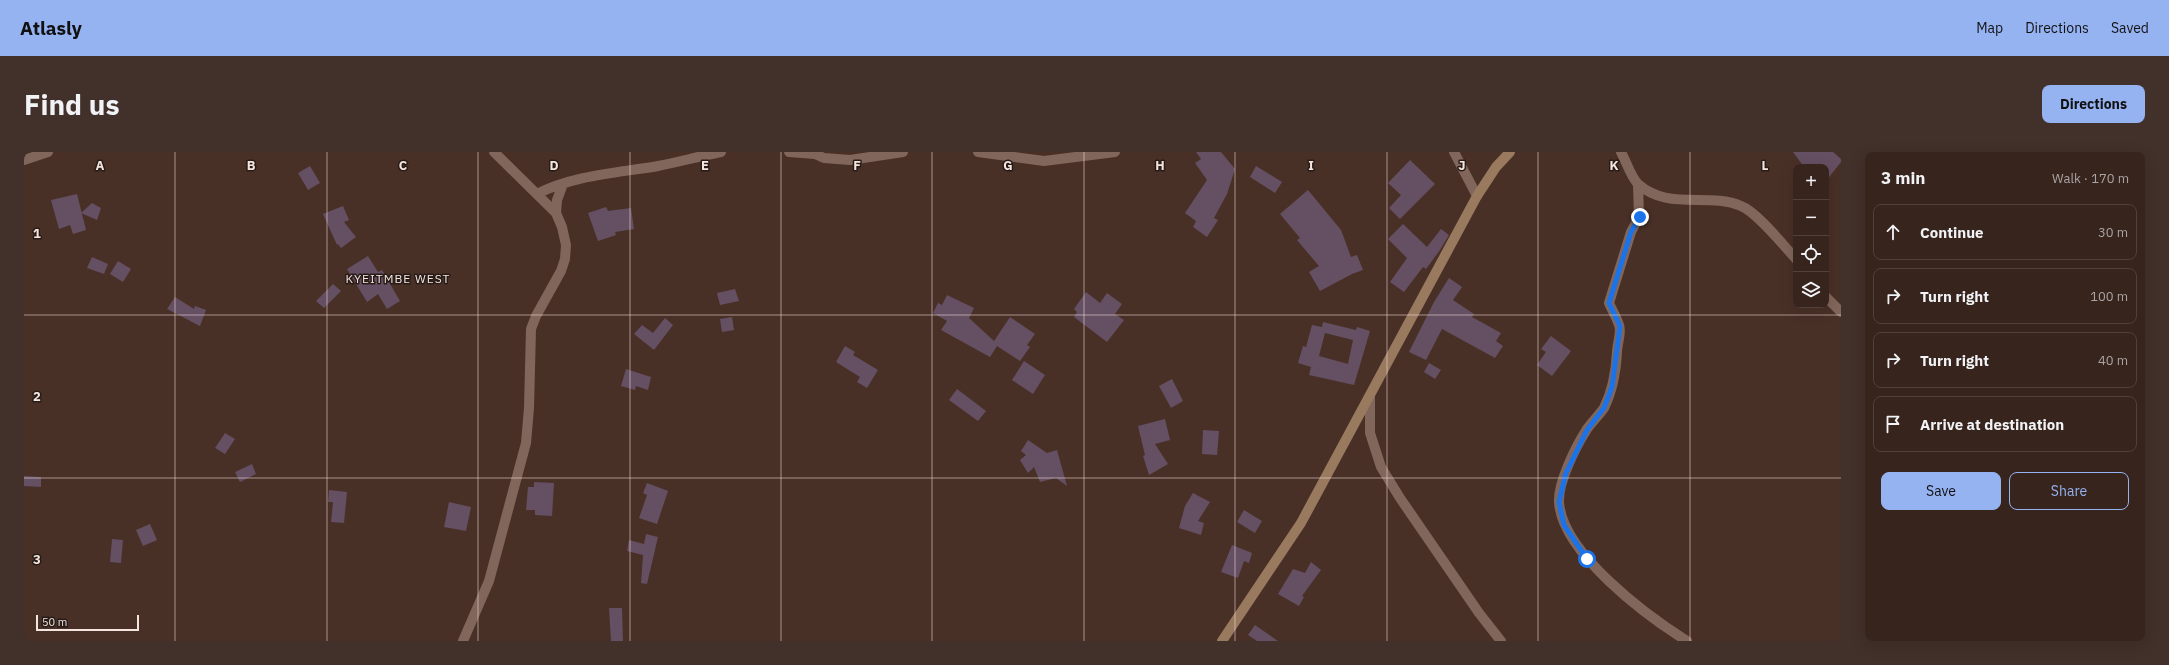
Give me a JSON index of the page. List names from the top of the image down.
{
  "districts": ["KYEITMBE WEST"],
  "scale_bar": "50 m",
  "page": {
    "header": "Atlasly",
    "nav": ["Map", "Directions", "Saved"],
    "buttons": [
      "Directions",
      ["Save", "Share"]
    ],
    "title": "Find us",
    "heading": ["3 min", "Walk · 170 m"],
    "map_buttons": ["+", "−"],
    "list": [
      ["Continue", "30 m"],
      ["Turn right", "100 m"],
      ["Turn right", "40 m"],
      "Arrive at destination"
    ],
    "scale": "50 m"
  },
  "grid": {
    "columns": [
      "A",
      "B",
      "C",
      "D",
      "E",
      "F",
      "G",
      "H",
      "I",
      "J",
      "K",
      "L"
    ],
    "rows": ["1", "2", "3"]
  }
}
